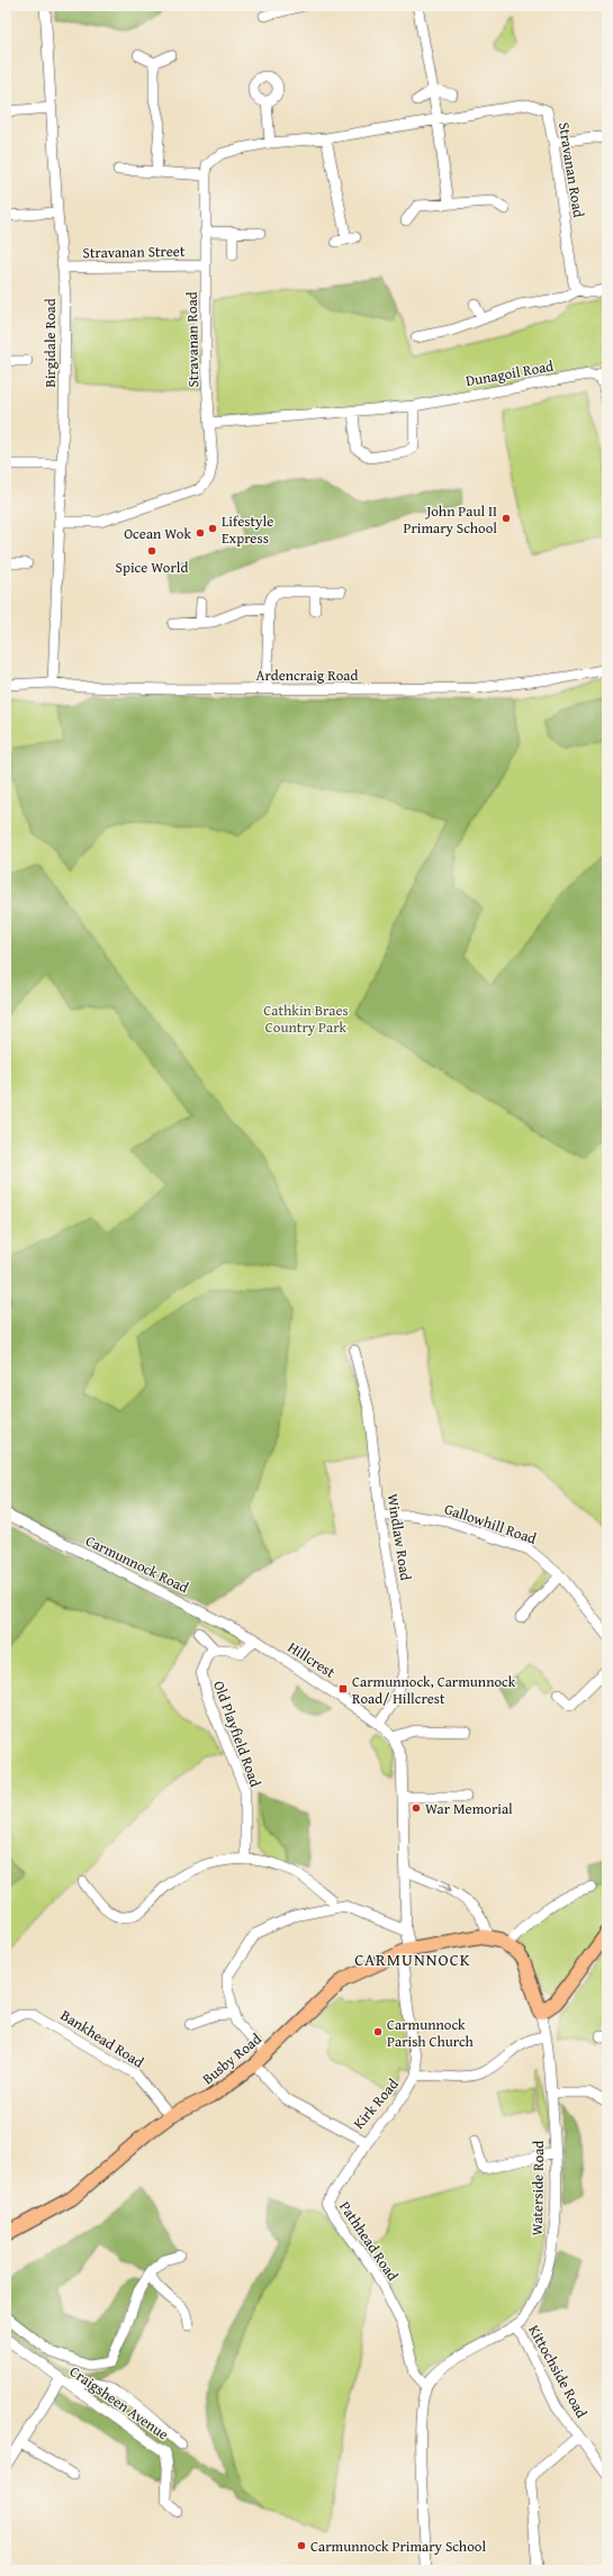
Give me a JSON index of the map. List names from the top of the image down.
{
  "streets": {
    "main road": ["Busby Road", "Waterside Road"],
    "street": [
      "Stravanan Road",
      "Stravanan Street",
      "Birgidale Road",
      "Dunagoil Road",
      "Ardencraig Road",
      "Gallowhill Road",
      "Windlaw Road",
      "Carmunnock Road",
      "Hillcrest",
      "Old Playfield Road",
      "Bankhead Road",
      "Kirk Road",
      "Pathhead Road",
      "Kittochside Road",
      "Craigsheen Avenue"
    ]
  },
  "crossings": [
    ["Stravanan Road", "Stravanan Street"],
    ["Stravanan Road", "Birgidale Road"],
    ["Stravanan Road", "Dunagoil Road"],
    ["Stravanan Street", "Birgidale Road"],
    ["Birgidale Road", "Ardencraig Road"],
    ["Gallowhill Road", "Windlaw Road"],
    ["Windlaw Road", "Hillcrest"],
    ["Carmunnock Road", "Hillcrest"],
    ["Hillcrest", "Kirk Road"],
    ["Bankhead Road", "Busby Road"],
    ["Busby Road", "Kirk Road"],
    ["Busby Road", "Waterside Road"],
    ["Kirk Road", "Pathhead Road"],
    ["Waterside Road", "Pathhead Road"],
    ["Waterside Road", "Kittochside Road"]
  ],
  "districts": ["CARMUNNOCK"],
  "parks": ["Cathkin Braes Country Park"],
  "places": {
    "other": [
      "John Paul II Primary School",
      "Lifestyle Express",
      "Ocean Wok",
      "Spice World",
      "War Memorial",
      "Carmunnock Parish Church",
      "Carmunnock Primary School"
    ],
    "transit": ["Carmunnock, Carmunnock Road/ Hillcrest"]
  }
}
